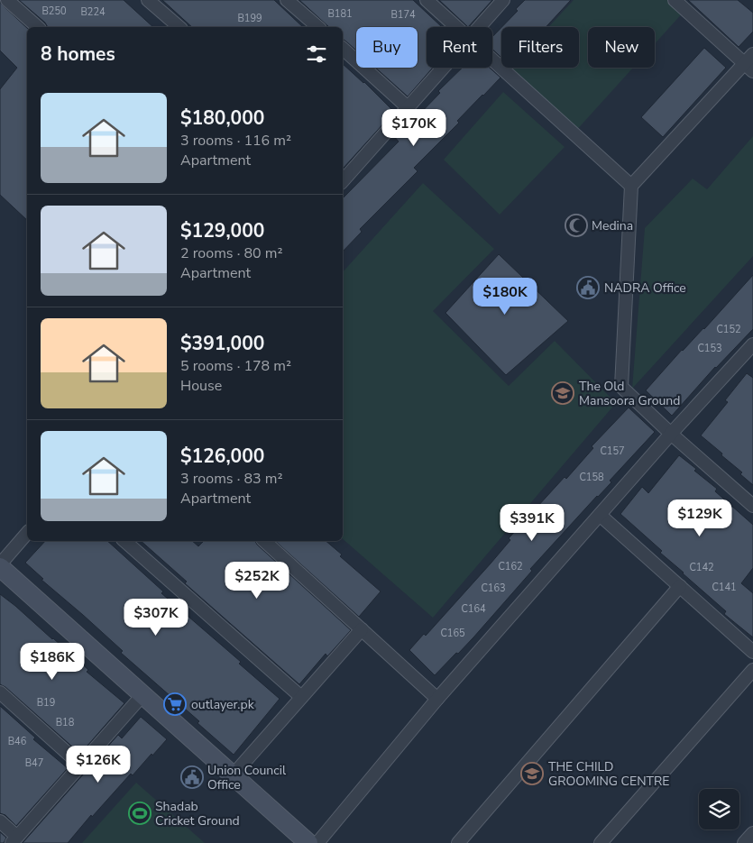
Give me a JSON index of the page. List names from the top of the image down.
{
  "places": {
    "mosque": ["Medina"],
    "public building": ["NADRA Office", "Union Council Office"],
    "school or university": ["The Old Mansoora Ground", "THE CHILD GROOMING CENTRE"],
    "supermarket": ["outlayer.pk"],
    "sports": ["Shadab Cricket Ground"]
  },
  "house_numbers": [
    "B250",
    "B224",
    "B181",
    "B174",
    "B199",
    "C152",
    "C153",
    "C157",
    "C158",
    "C162",
    "C142",
    "C141",
    "C163",
    "C164",
    "C165",
    "B19",
    "B18",
    "B46",
    "B47"
  ],
  "page": {
    "chip": [
      "Buy",
      "Rent",
      "Filters",
      "New"
    ],
    "heading": "8 homes",
    "list": [
      {
        "name": "$180,000",
        "note": "3 rooms · 116 m² · Apartment"
      },
      {
        "name": "$129,000",
        "note": "2 rooms · 80 m² · Apartment"
      },
      {
        "name": "$391,000",
        "note": "5 rooms · 178 m² · House"
      },
      {
        "name": "$126,000",
        "note": "3 rooms · 83 m² · Apartment"
      }
    ],
    "price": [
      "$170K",
      "$180K",
      "$129K",
      "$391K",
      "$252K",
      "$307K",
      "$186K",
      "$126K"
    ]
  }
}
